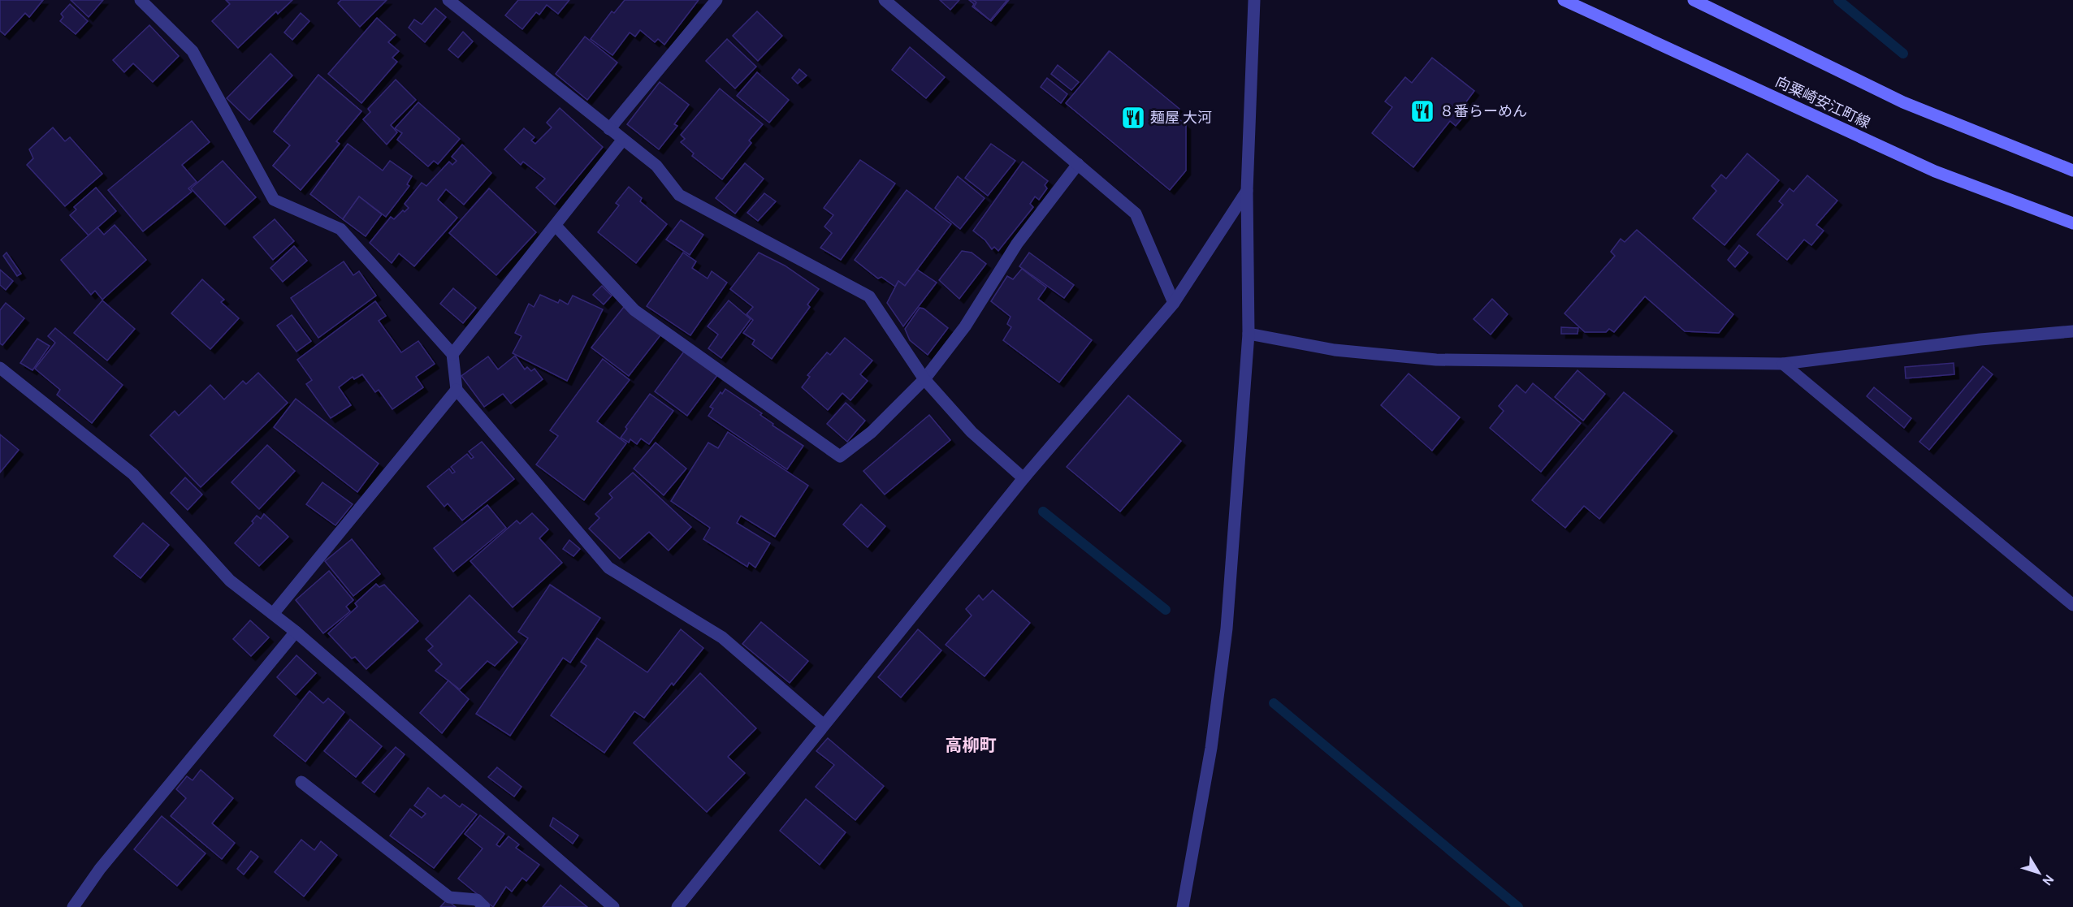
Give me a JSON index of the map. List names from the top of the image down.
{
  "streets": {
    "main road": ["向粟崎安江町線"]
  },
  "districts": ["高柳町"],
  "places": {
    "restaurant": ["８番らーめん", "麺屋 大河"]
  },
  "north": "bottom right"
}
